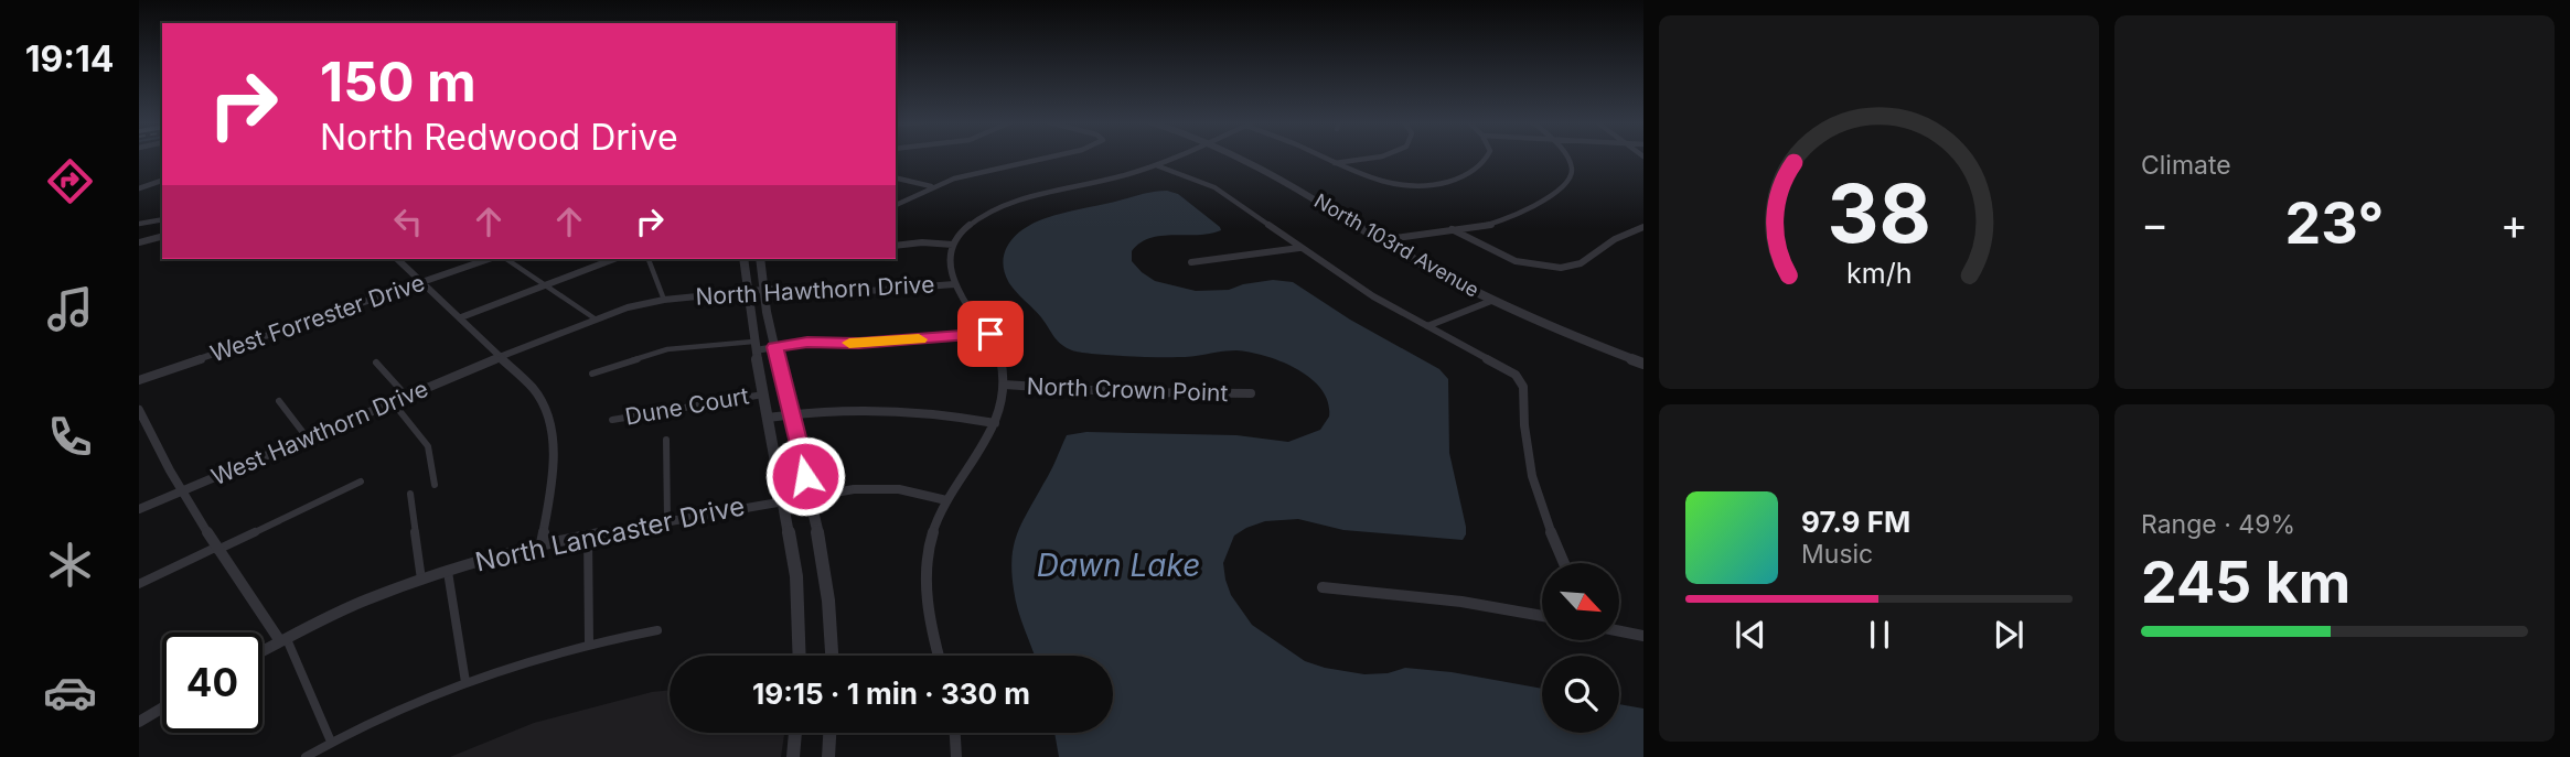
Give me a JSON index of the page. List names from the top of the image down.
{
  "streets": {
    "street": [
      "North 103rd Avenue",
      "North Hawthorn Drive",
      "West Forrester Drive",
      "North Crown Point",
      "Dune Court",
      "West Hawthorn Drive",
      "North Lancaster Drive"
    ]
  },
  "crossings": [
    ["North Hawthorn Drive", "West Hawthorn Drive"]
  ],
  "water": ["Dawn Lake"],
  "north": "bottom right",
  "page": {
    "tabs": "19:14",
    "tile": [
      "Climate",
      ["Range · 49%", "245 km"]
    ],
    "turn": ["150 m", "North Redwood Drive"],
    "heat": ["−", "23°", "+"],
    "song": ["97.9 FM", "Music"],
    "limit": "40",
    "trip": "19:15 · 1 min · 330 m",
    "gauge": ["38", "km/h"]
  }
}
